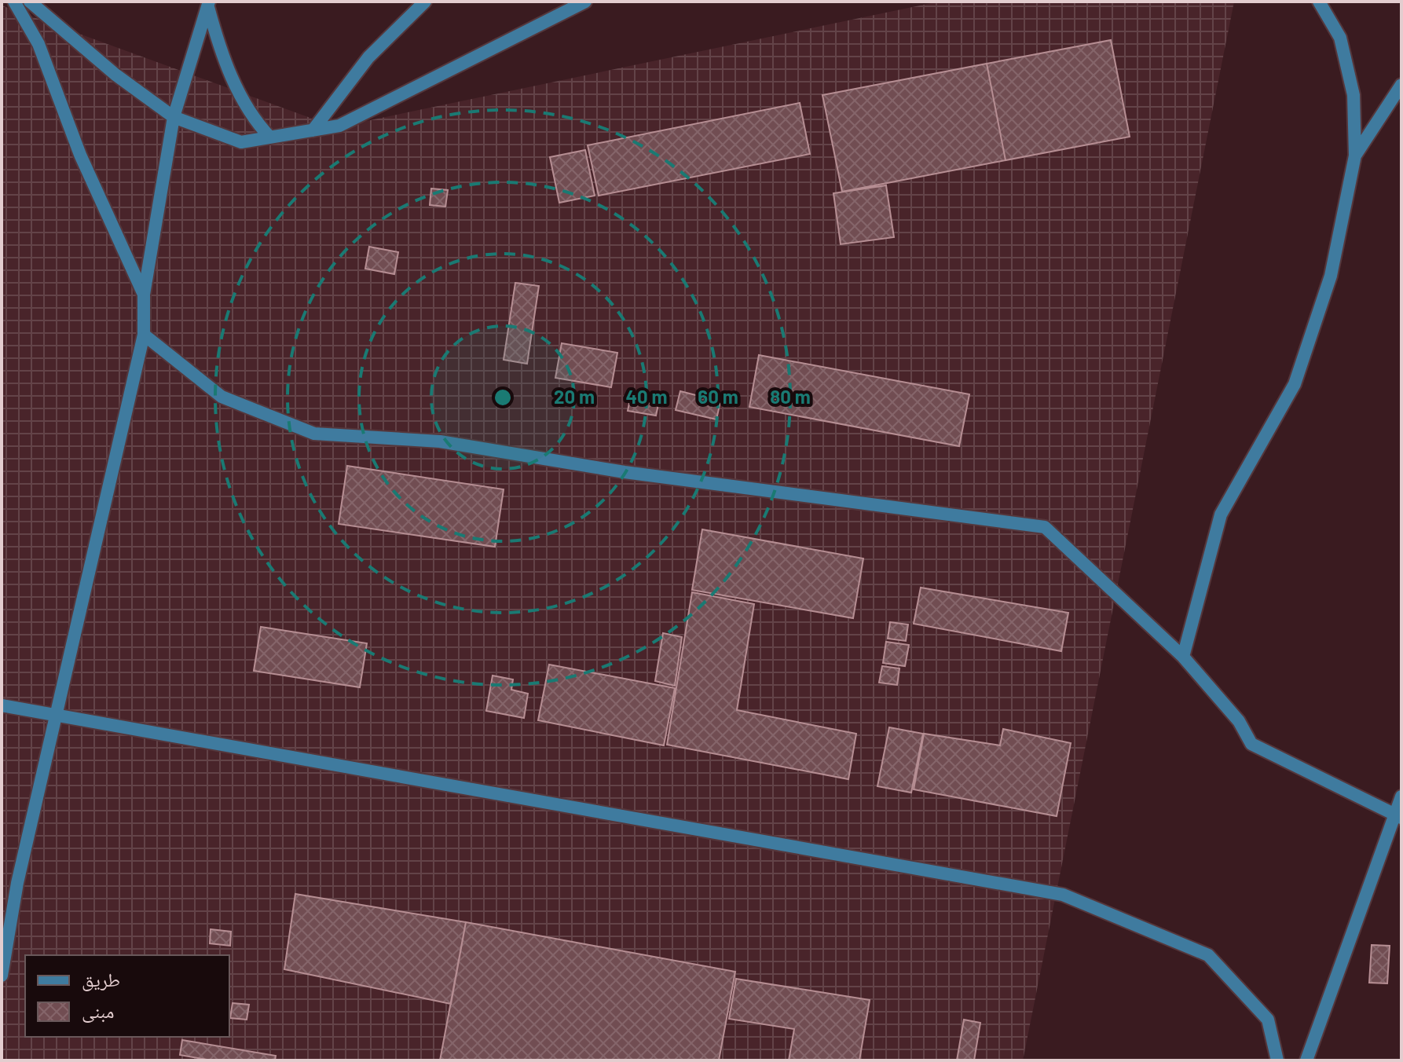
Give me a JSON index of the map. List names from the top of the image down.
{
  "legend": ["طريق", "مبنى"],
  "rings": [
    "20 m",
    "40 m",
    "60 m",
    "80 m"
  ]
}
